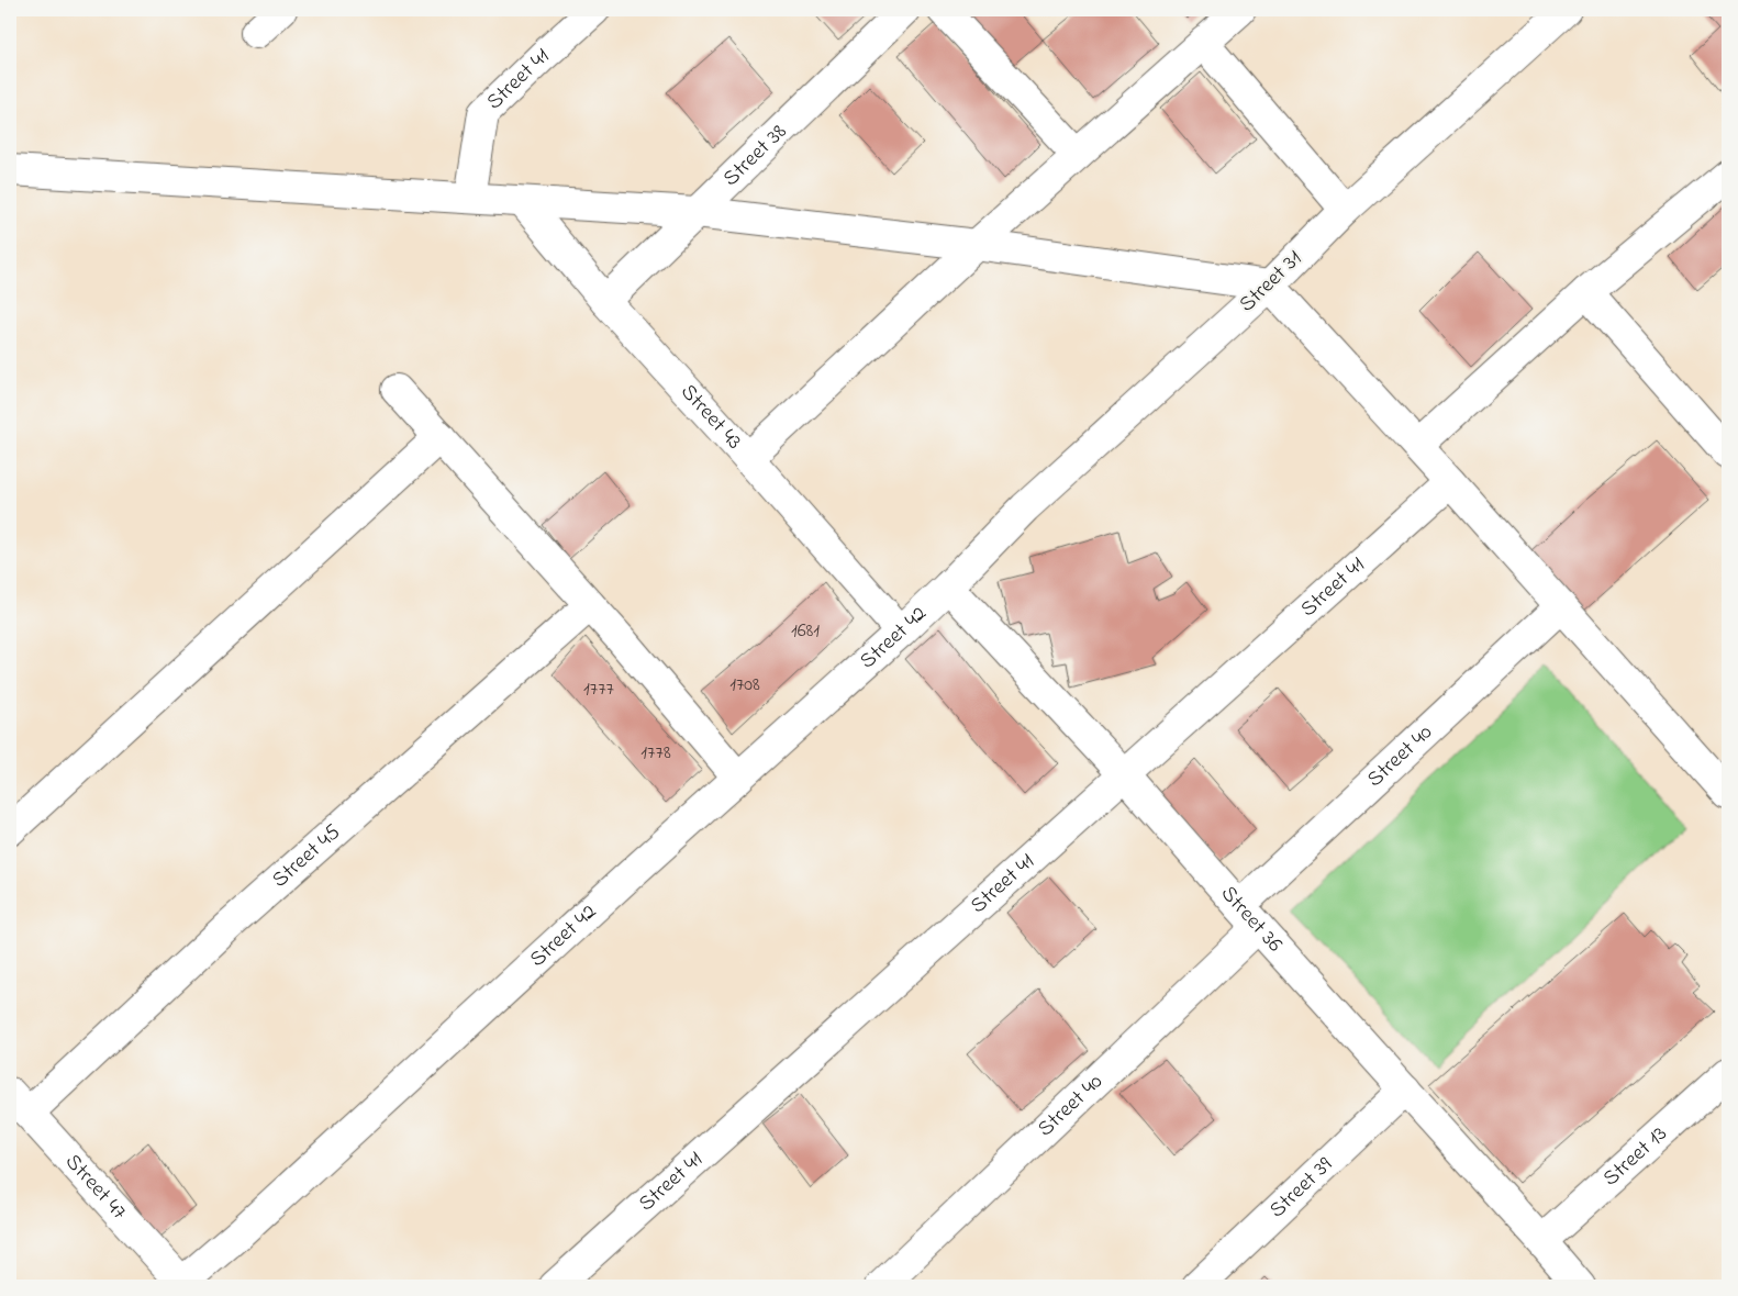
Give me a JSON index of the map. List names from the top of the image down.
{
  "streets": {
    "street": [
      "Street 41",
      "Street 38",
      "Street 31",
      "Street 43",
      "Street 42",
      "Street 40",
      "Street 45",
      "Street 36",
      "Street 13",
      "Street 47",
      "Street 39"
    ]
  },
  "crossings": [
    ["Street 41", "Street 36"],
    ["Street 38", "Street 43"],
    ["Street 31", "Street 42"],
    ["Street 31", "Street 36"],
    ["Street 43", "Street 42"],
    ["Street 42", "Street 36"],
    ["Street 42", "Street 47"],
    ["Street 40", "Street 36"],
    ["Street 45", "Street 47"],
    ["Street 36", "Street 13"],
    ["Street 36", "Street 39"]
  ],
  "house_numbers": [
    "1681",
    "1708",
    "1777",
    "1778"
  ]
}
